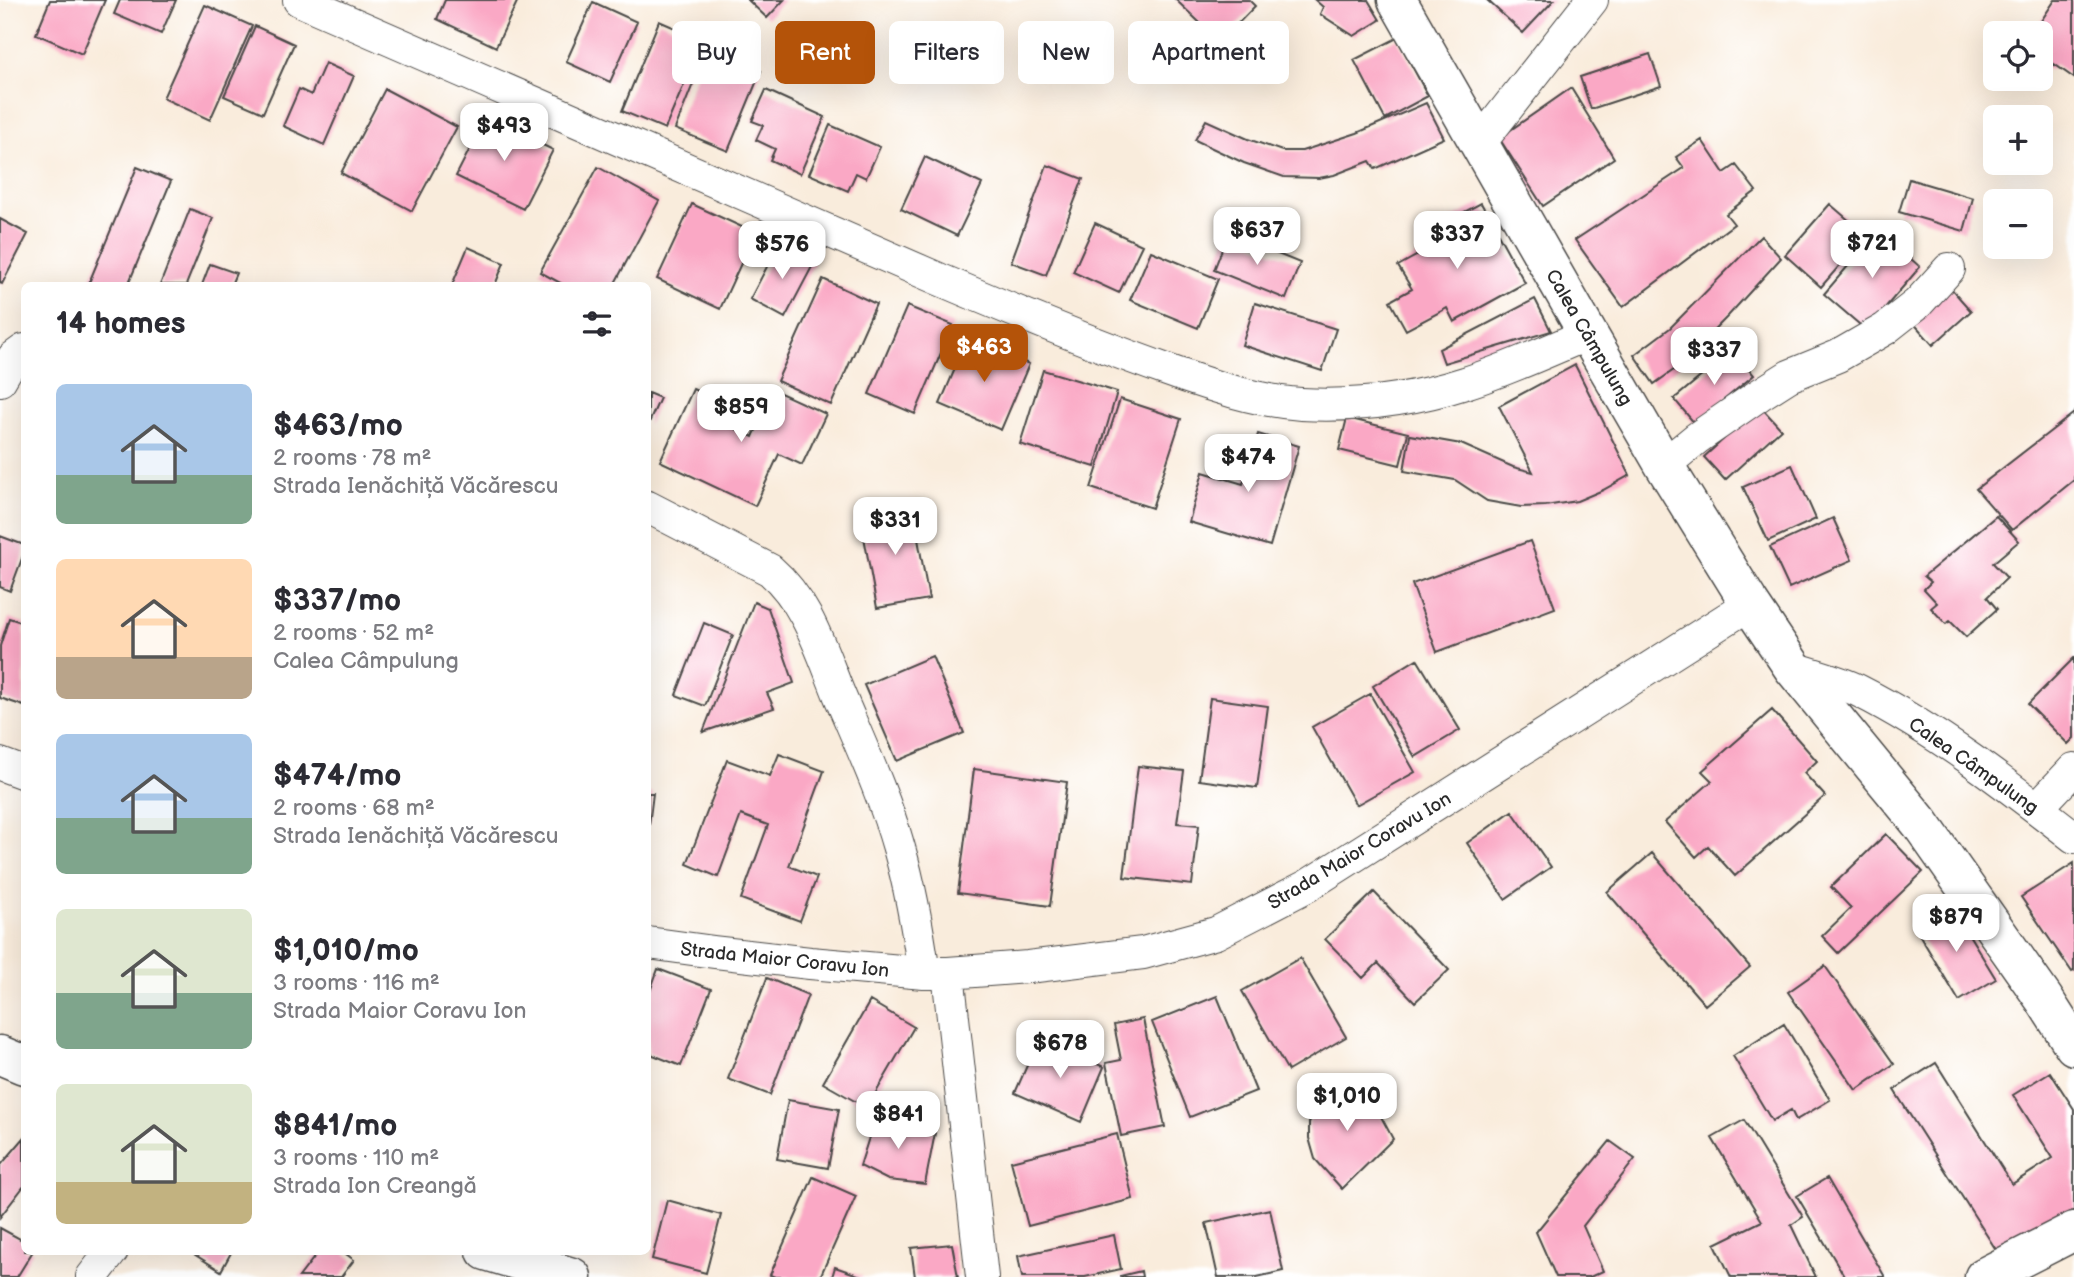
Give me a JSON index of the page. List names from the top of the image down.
{
  "streets": {
    "street": ["Calea Câmpulung", "Strada Maior Coravu Ion"]
  },
  "crossings": [
    ["Calea Câmpulung", "Strada Maior Coravu Ion"]
  ],
  "page": {
    "map_buttons": ["+", "−"],
    "chip": [
      "Buy",
      "Rent",
      "Filters",
      "New",
      "Apartment"
    ],
    "price": [
      "$493",
      "$637",
      "$337",
      "$721",
      "$576",
      "$463",
      "$337",
      "$859",
      "$474",
      "$331",
      "$879",
      "$678",
      "$1,010",
      "$841"
    ],
    "heading": "14 homes",
    "list": [
      {
        "name": "$463/mo",
        "note": "2 rooms · 78 m² · Strada Ienăchiță Văcărescu"
      },
      {
        "name": "$337/mo",
        "note": "2 rooms · 52 m² · Calea Câmpulung"
      },
      {
        "name": "$474/mo",
        "note": "2 rooms · 68 m² · Strada Ienăchiță Văcărescu"
      },
      {
        "name": "$1,010/mo",
        "note": "3 rooms · 116 m² · Strada Maior Coravu Ion"
      },
      {
        "name": "$841/mo",
        "note": "3 rooms · 110 m² · Strada Ion Creangă"
      }
    ]
  }
}
